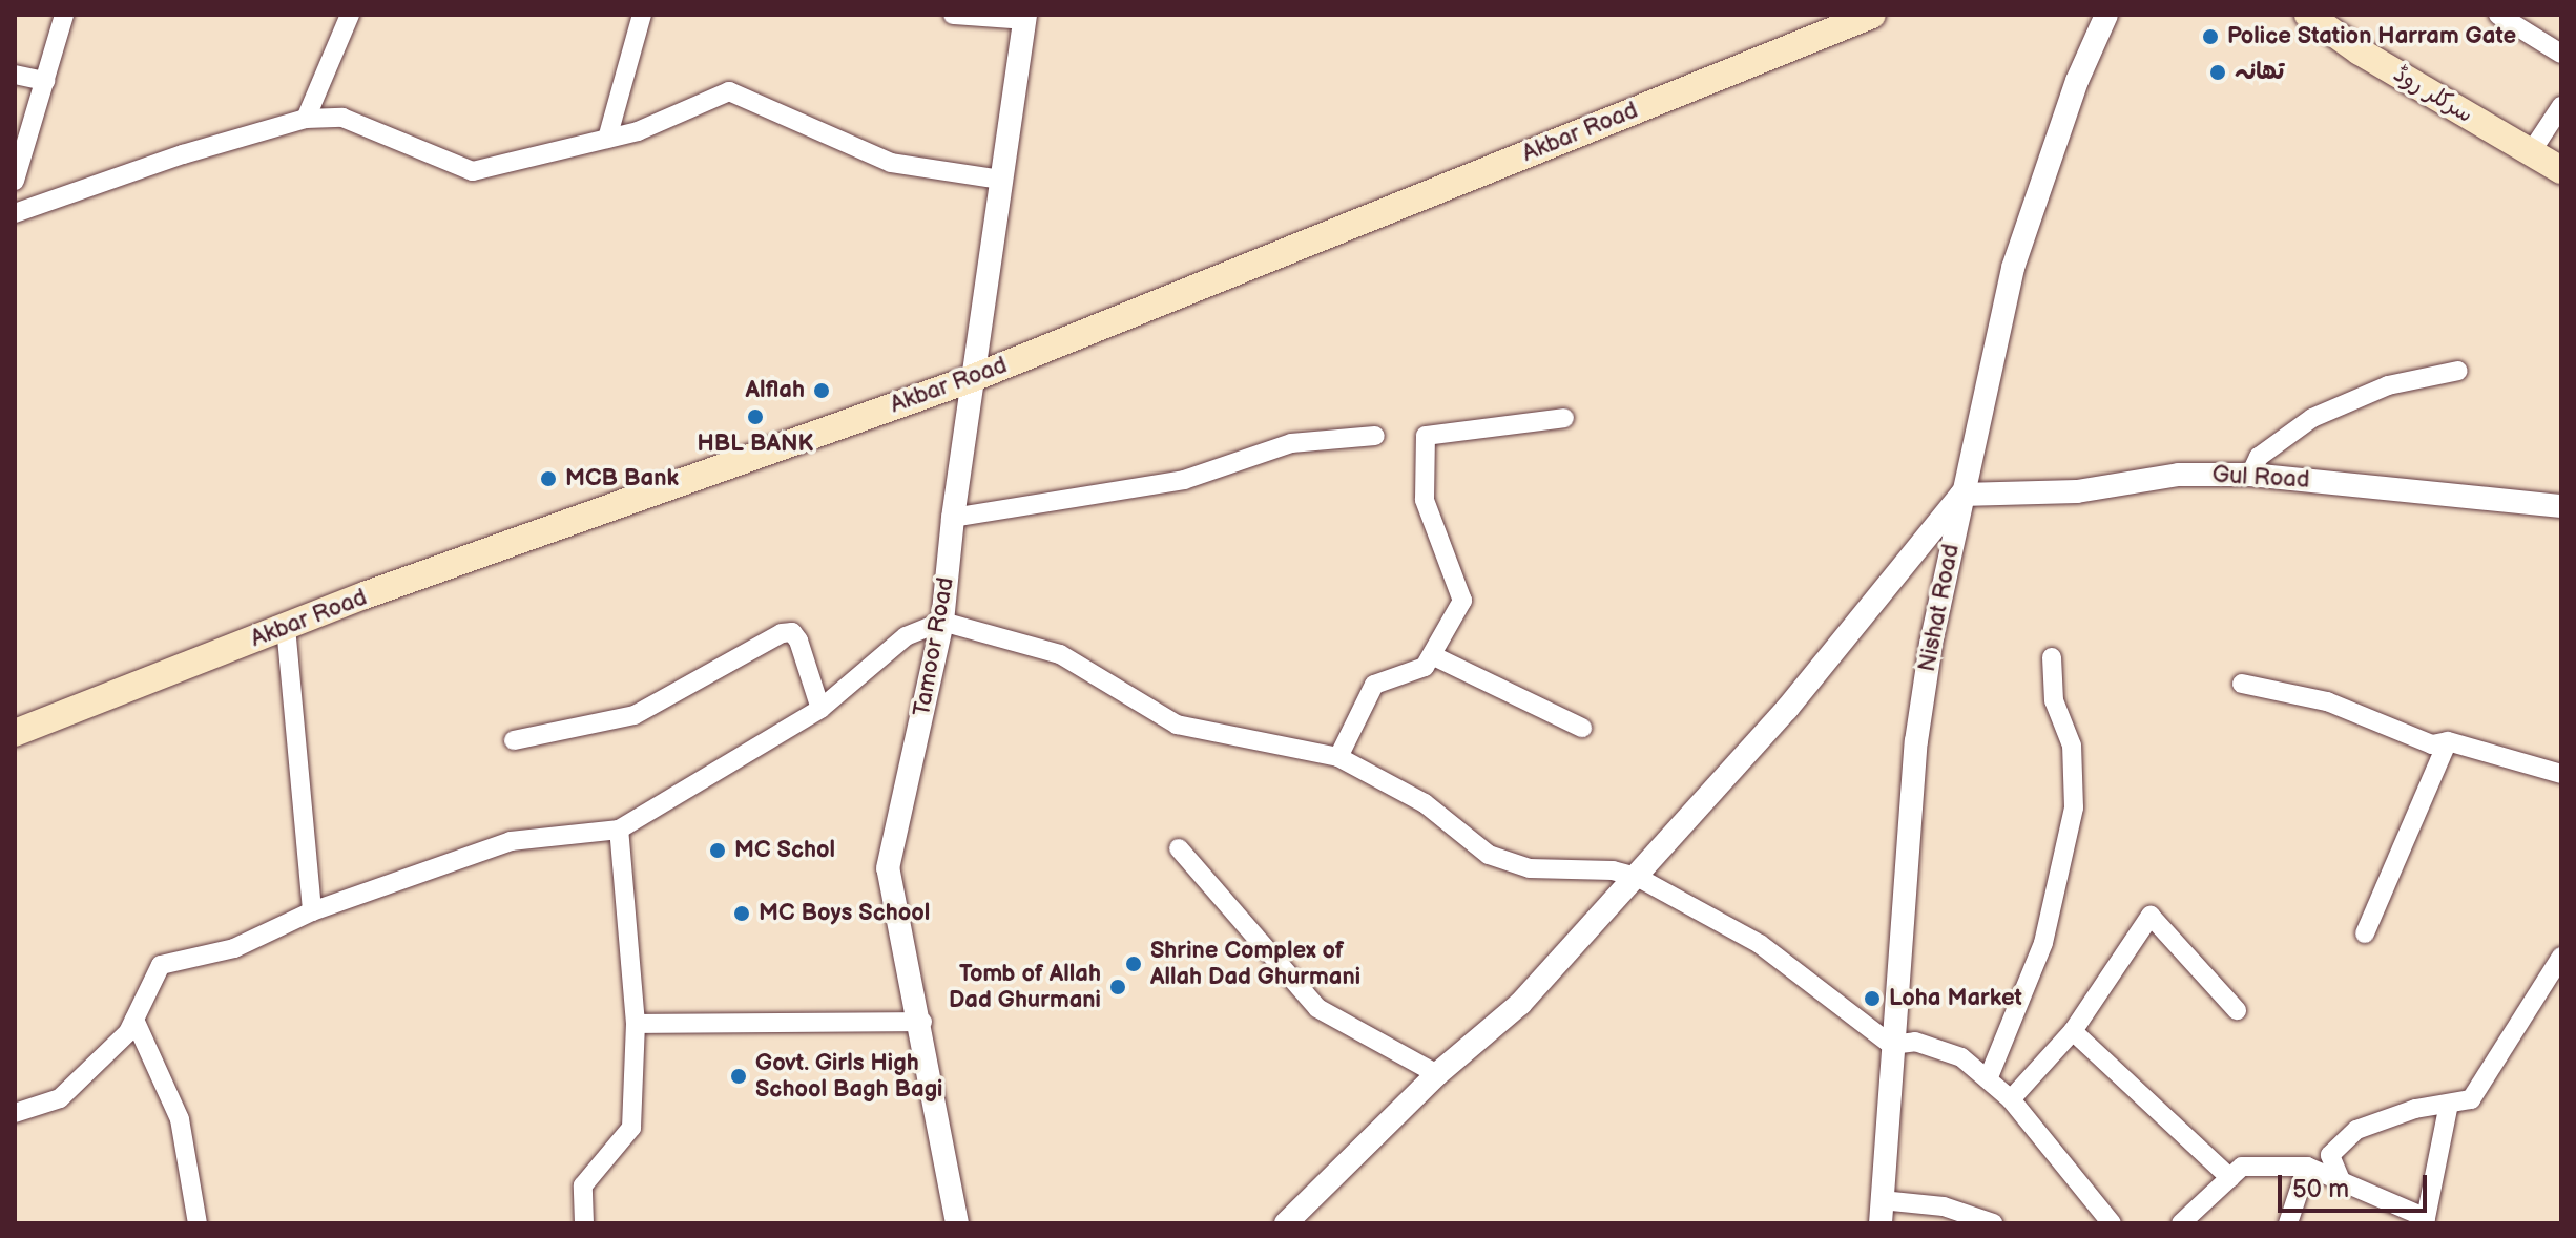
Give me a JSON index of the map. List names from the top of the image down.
{
  "streets": {
    "main road": ["سرکلر روڈ", "Akbar Road"],
    "street": ["Gul Road", "Nishat Road", "Tamoor Road"]
  },
  "crossings": [
    ["Akbar Road", "Tamoor Road"],
    ["Gul Road", "Nishat Road"]
  ],
  "places": [
    "Police Station Harram Gate",
    "تھانہ",
    "Alflah",
    "HBL BANK",
    "MCB Bank",
    "MC Schol",
    "MC Boys School",
    "Shrine Complex of Allah Dad Ghurmani",
    "Tomb of Allah Dad Ghurmani",
    "Loha Market",
    "Govt. Girls High School Bagh Bagi"
  ],
  "scale_bar": "50 m"
}
